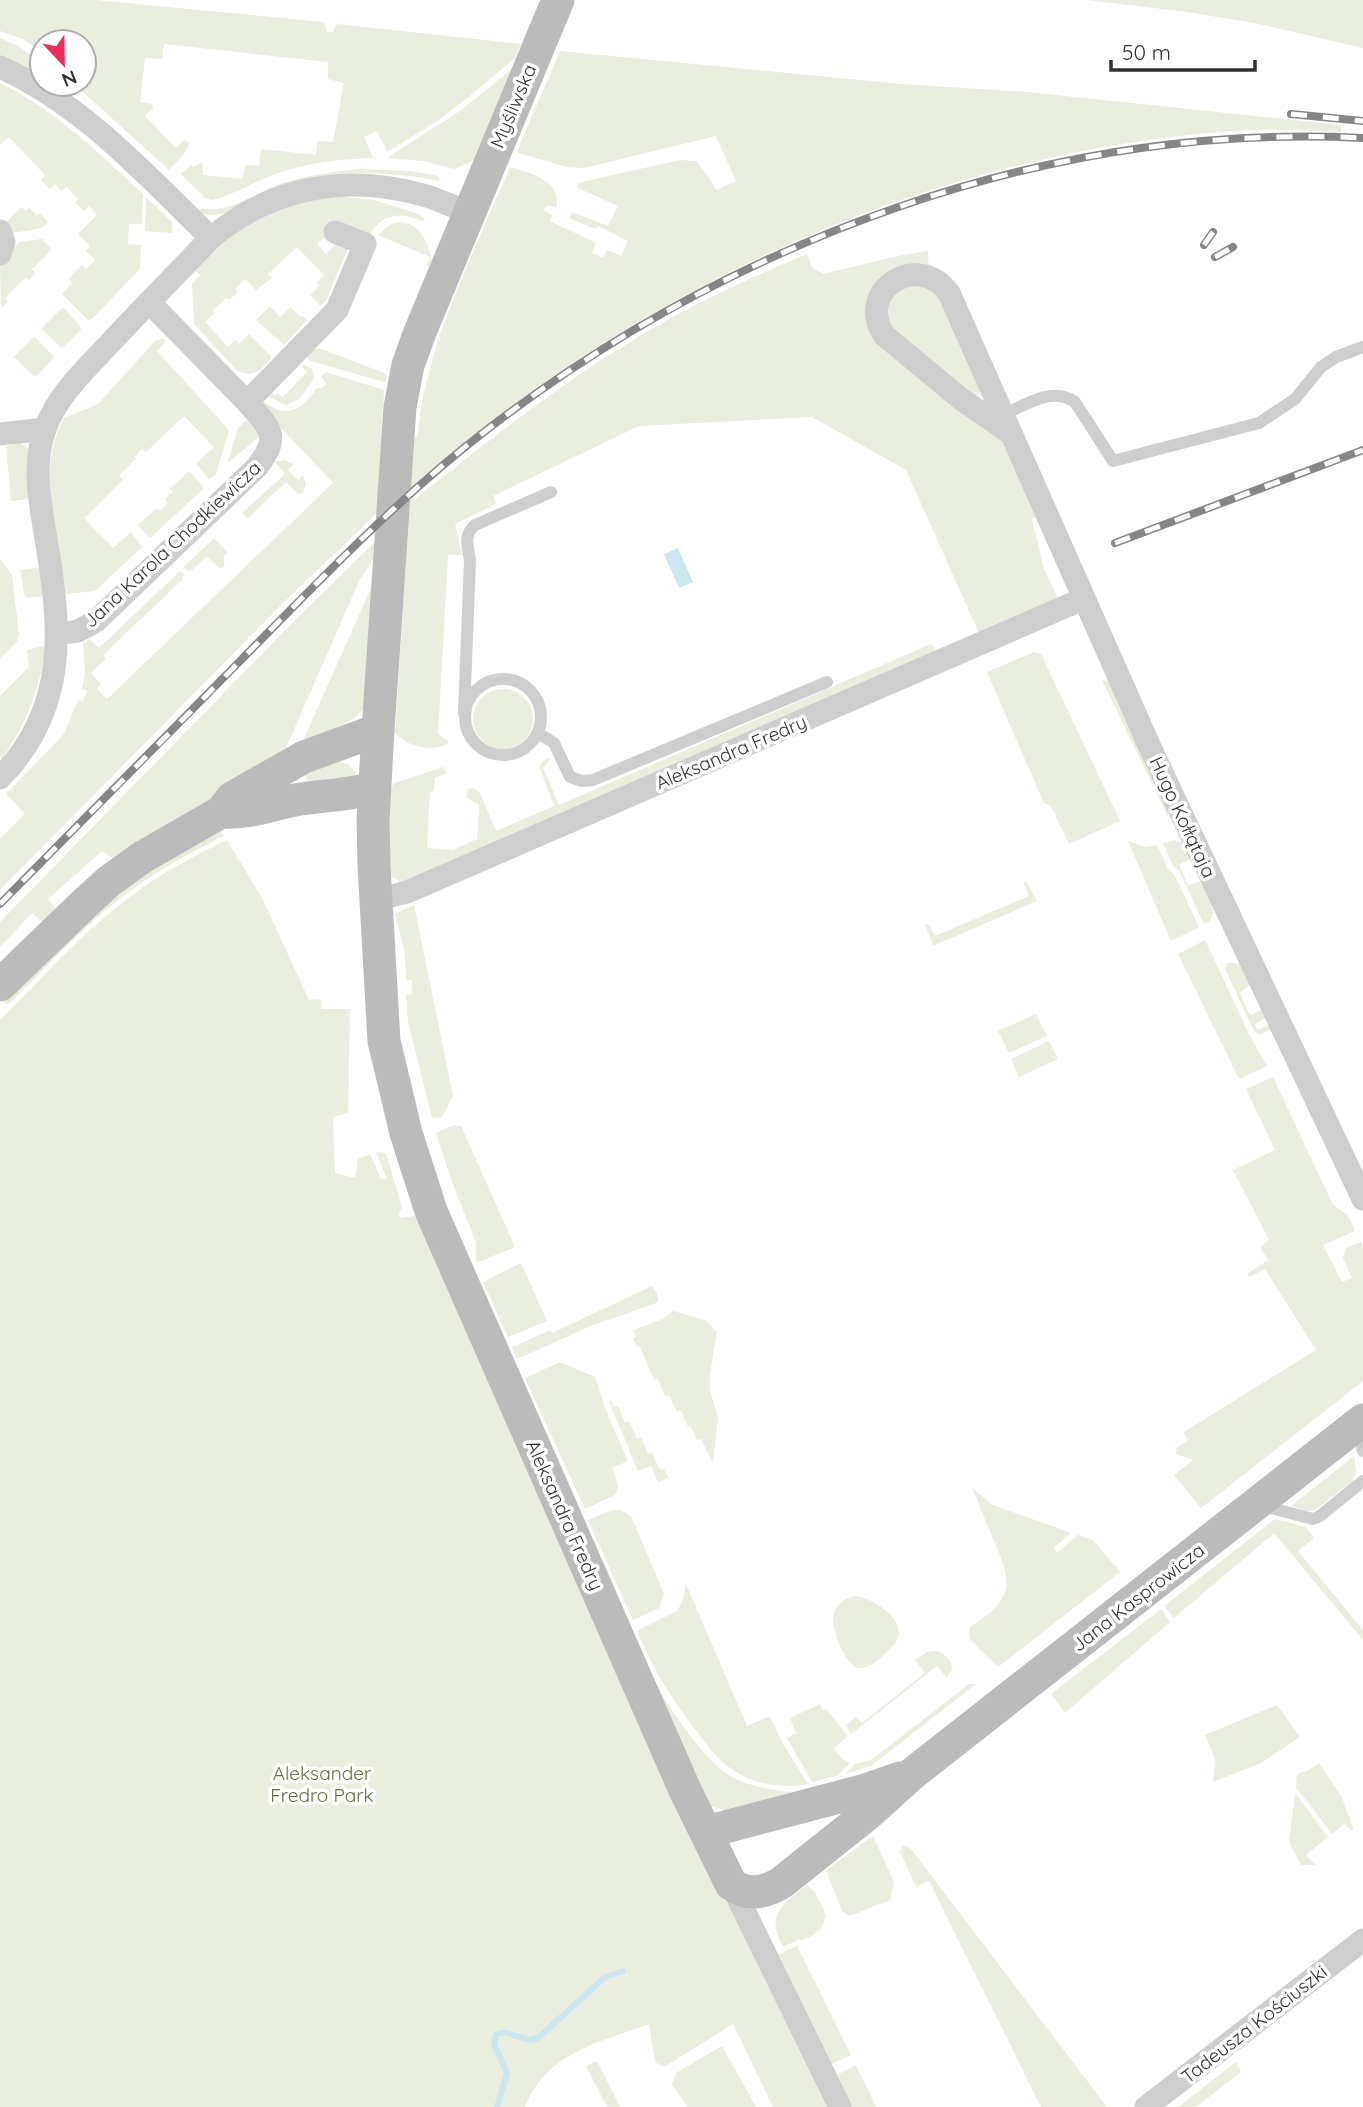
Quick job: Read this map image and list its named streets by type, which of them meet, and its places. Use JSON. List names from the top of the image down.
{
  "streets": {
    "street": [
      "Myśliwska",
      "Jana Karola Chodkiewicza",
      "Aleksandra Fredry",
      "Hugo Kołłątaja",
      "Jana Kasprowicza",
      "Tadeusza Kościuszki"
    ]
  },
  "crossings": [
    ["Myśliwska", "Jana Karola Chodkiewicza"],
    ["Myśliwska", "Aleksandra Fredry"],
    ["Jana Karola Chodkiewicza", "Aleksandra Fredry"],
    ["Aleksandra Fredry", "Hugo Kołłątaja"],
    ["Aleksandra Fredry", "Jana Kasprowicza"]
  ],
  "parks": ["Aleksander Fredro Park"],
  "scale_bar": "50 m",
  "north": "bottom"
}
